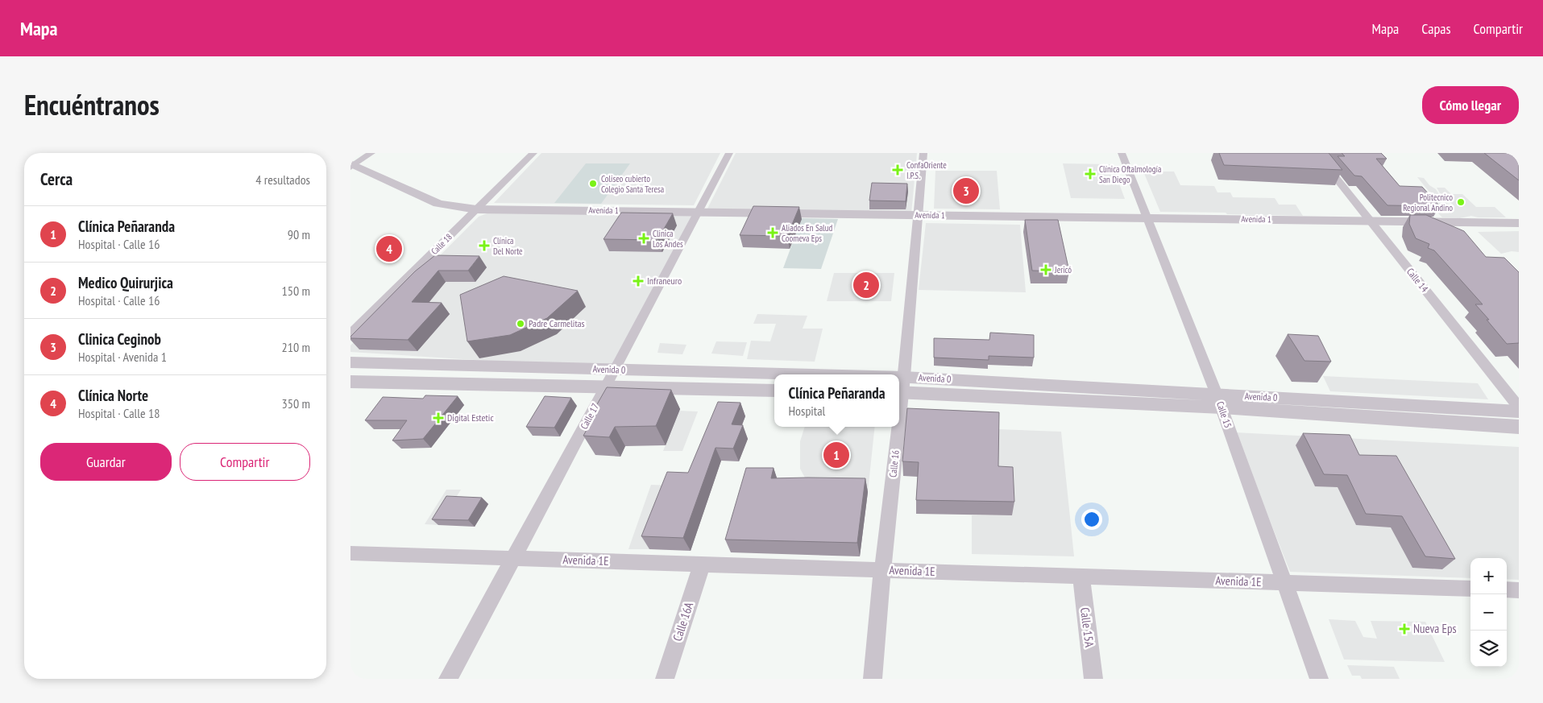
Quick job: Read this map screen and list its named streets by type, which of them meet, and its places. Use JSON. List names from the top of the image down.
{
  "streets": {
    "street": [
      "Avenida 1",
      "Calle 18",
      "Calle 14",
      "Avenida 0",
      "Calle 15",
      "Calle 17",
      "Calle 16",
      "Avenida 1E",
      "Calle 16A",
      "Calle 15A"
    ]
  },
  "crossings": [
    ["Avenida 1", "Calle 18"],
    ["Avenida 1", "Calle 14"],
    ["Avenida 1", "Calle 15"],
    ["Avenida 1", "Calle 17"],
    ["Avenida 1", "Calle 16"],
    ["Avenida 0", "Calle 15"],
    ["Avenida 0", "Calle 17"],
    ["Avenida 0", "Calle 16"],
    ["Calle 15", "Avenida 1E"],
    ["Calle 17", "Avenida 1E"],
    ["Calle 16", "Avenida 1E"],
    ["Avenida 1E", "Calle 16A"],
    ["Avenida 1E", "Calle 15A"]
  ],
  "places": {
    "health": [
      "ConfaOriente I.P.S.",
      "Clínica Oftalmología San Diego",
      "Aliados En Salud Coomeva Eps",
      "Clinica Los Andes",
      "Clínica Del Norte",
      "Jericó",
      "Infraneuro",
      "Digital Estetic",
      "Nueva Eps"
    ],
    "other": ["Coliseo cubierto Colegio Santa Teresa", "Politecnico Regional Andino", "Padre Carmelitas"]
  },
  "page": {
    "header": "Mapa",
    "nav": ["Mapa", "Capas", "Compartir"],
    "title": "Encuéntranos",
    "buttons": [
      "Cómo llegar",
      ["Guardar", "Compartir"]
    ],
    "heading": ["Cerca", "4 resultados"],
    "pins": [
      "3",
      "4",
      "2",
      "1"
    ],
    "list": [
      {
        "mark": "1",
        "name": "Clínica Peñaranda",
        "note": "Hospital · Calle 16",
        "value": "90 m"
      },
      {
        "mark": "2",
        "name": "Medico Quirurjica",
        "note": "Hospital · Calle 16",
        "value": "150 m"
      },
      {
        "mark": "3",
        "name": "Clinica Ceginob",
        "note": "Hospital · Avenida 1",
        "value": "210 m"
      },
      {
        "mark": "4",
        "name": "Clínica Norte",
        "note": "Hospital · Calle 18",
        "value": "350 m"
      }
    ],
    "popup": ["Clínica Peñaranda", "Hospital"],
    "map_buttons": ["+", "−"]
  }
}
